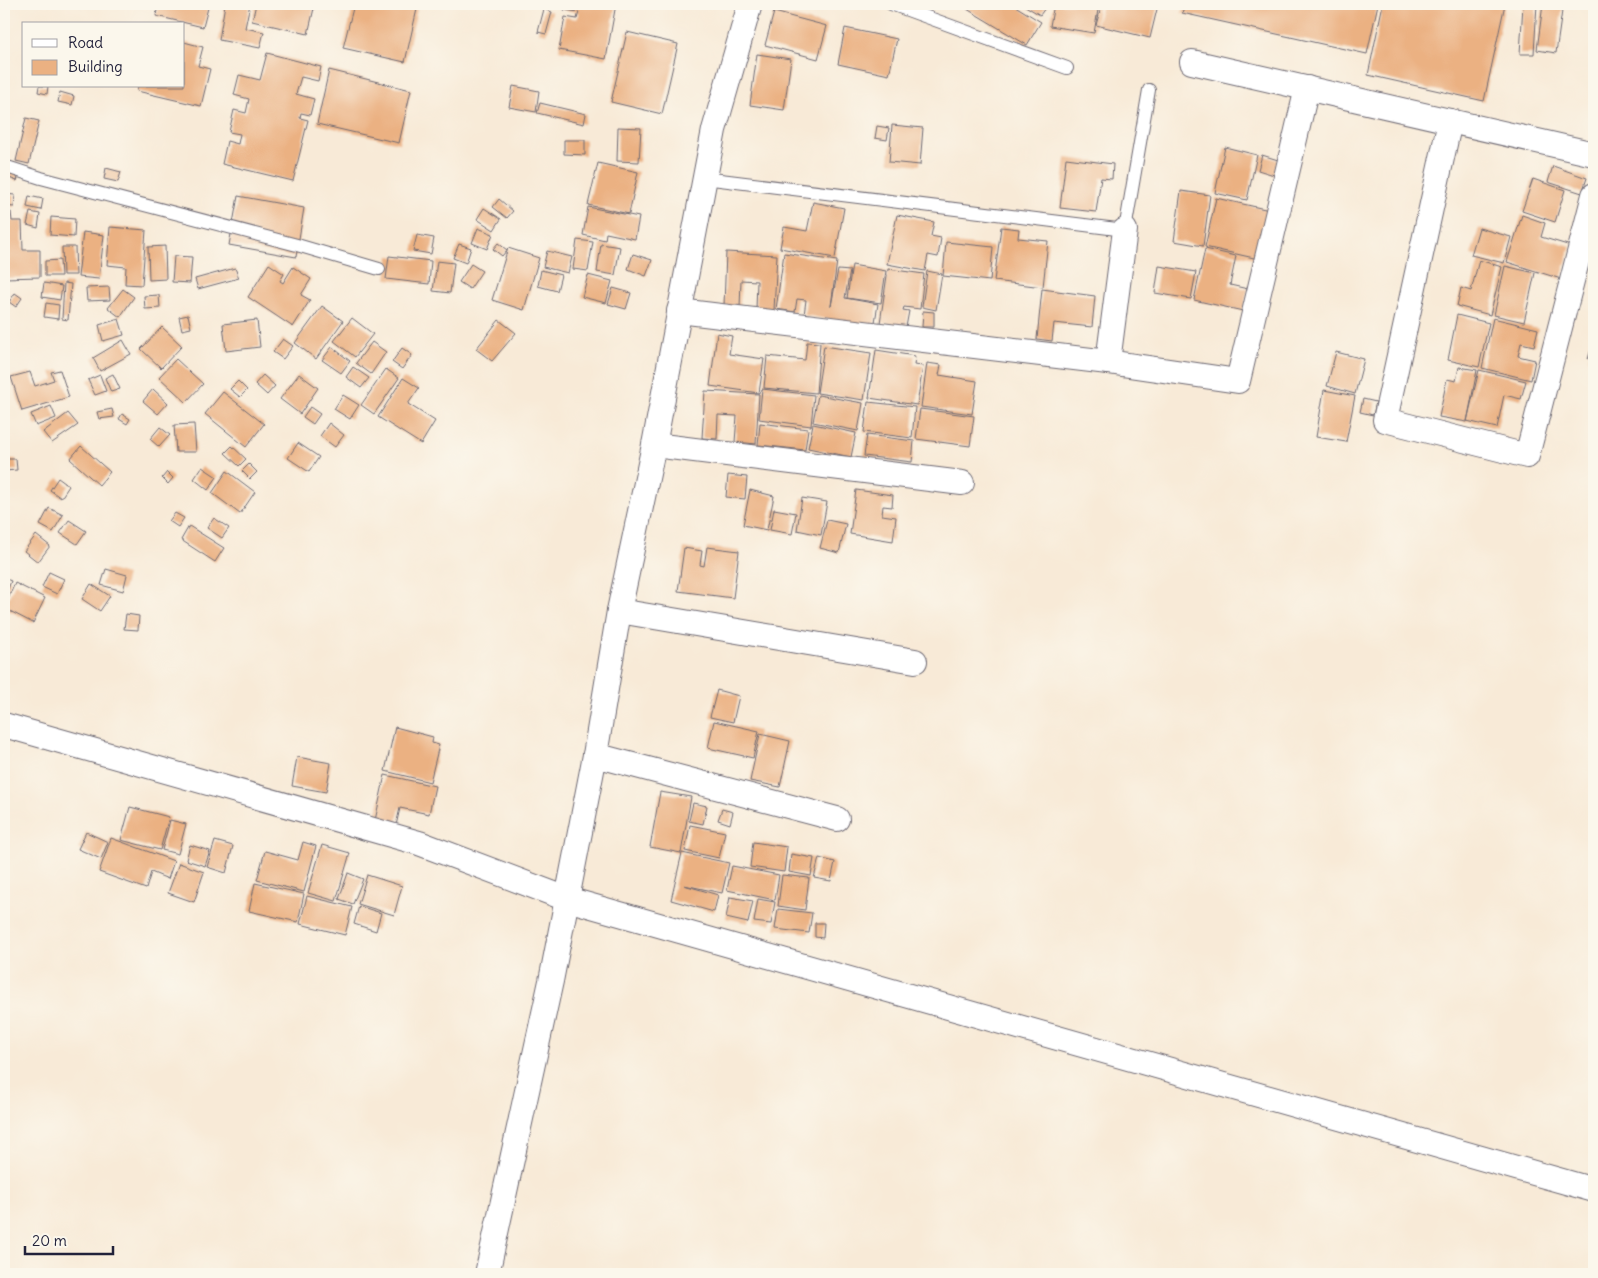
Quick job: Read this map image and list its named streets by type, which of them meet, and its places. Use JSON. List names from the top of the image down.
{
  "legend": ["Road", "Building"],
  "scale_bar": "20 m"
}
